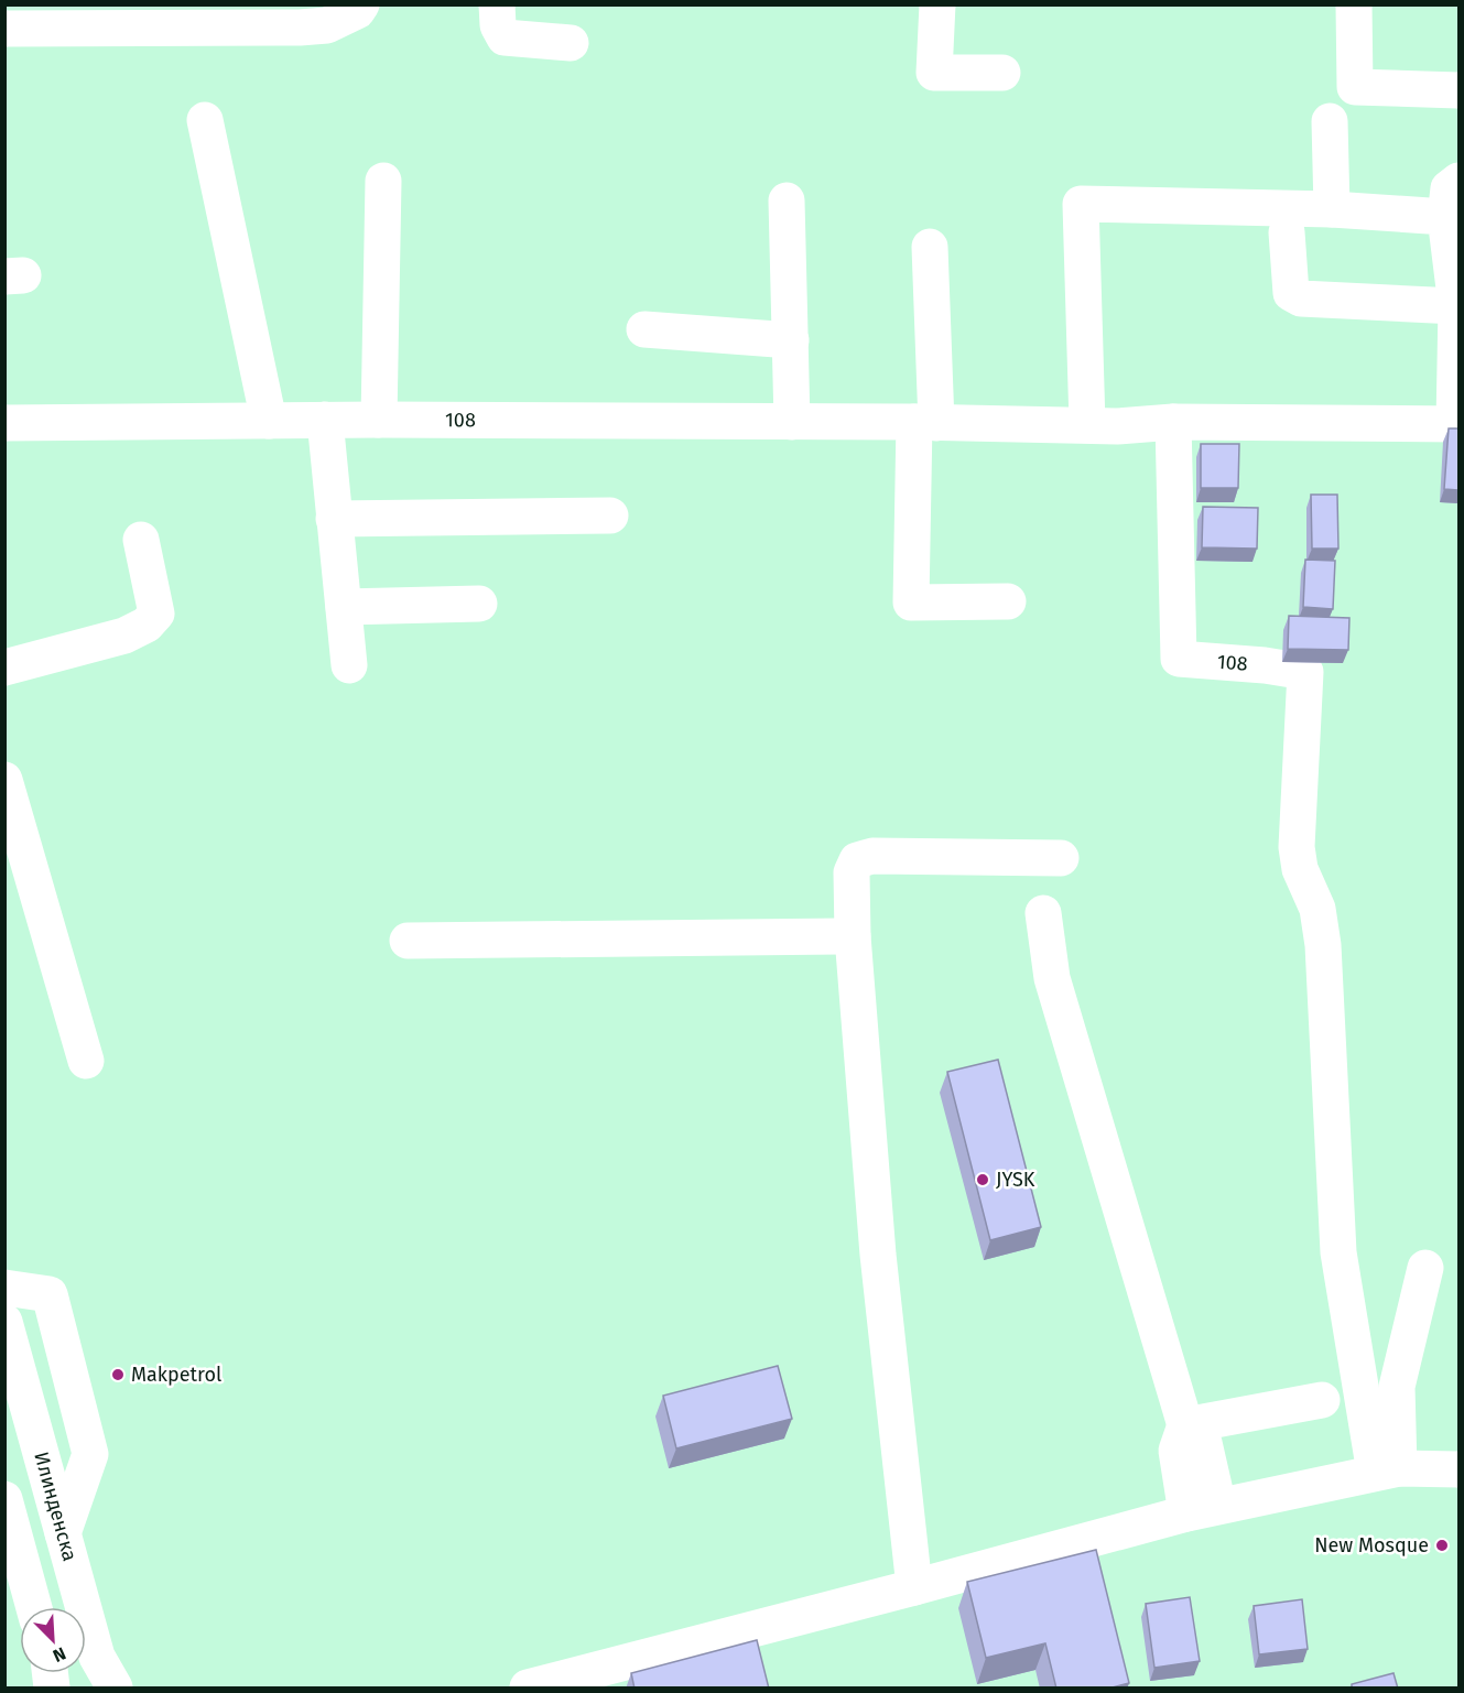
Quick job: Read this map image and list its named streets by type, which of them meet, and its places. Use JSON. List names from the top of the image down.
{
  "streets": {
    "street": ["108", "Илинденска"]
  },
  "places": ["JYSK", "Makpetrol", "New Mosque"],
  "north": "bottom right"
}
